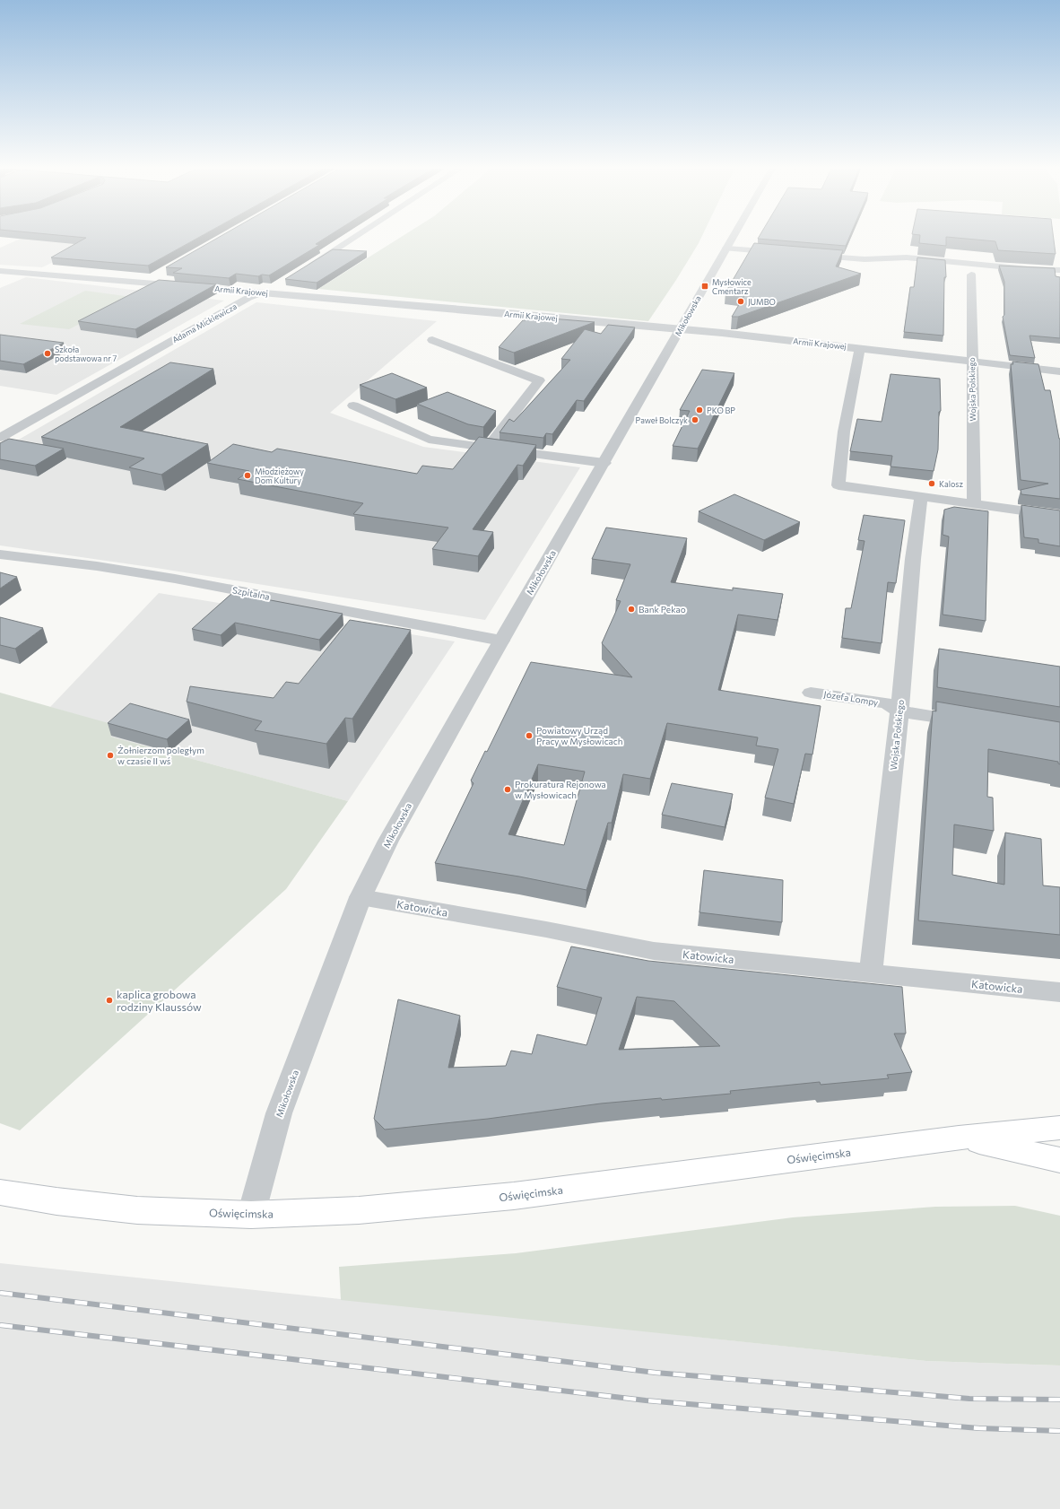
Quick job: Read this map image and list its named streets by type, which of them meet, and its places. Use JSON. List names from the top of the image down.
{
  "streets": {
    "main road": ["Oświęcimska"],
    "street": [
      "Armii Krajowej",
      "Mikołowska",
      "Adama Mickiewicza",
      "Wojska Polskiego",
      "Szpitalna",
      "Józefa Lompy",
      "Katowicka"
    ]
  },
  "crossings": [
    ["Armii Krajowej", "Mikołowska"],
    ["Armii Krajowej", "Adama Mickiewicza"],
    ["Armii Krajowej", "Wojska Polskiego"],
    ["Mikołowska", "Szpitalna"],
    ["Mikołowska", "Katowicka"],
    ["Mikołowska", "Oświęcimska"],
    ["Wojska Polskiego", "Józefa Lompy"],
    ["Wojska Polskiego", "Katowicka"]
  ],
  "places": {
    "transit": ["Mysłowice Cmentarz"],
    "other": [
      "JUMBO",
      "Szkoła podstawowa nr 7",
      "PKO BP",
      "Paweł Bolczyk",
      "Młodzieżowy Dom Kultury",
      "Kalosz",
      "Bank Pekao",
      "Powiatowy Urząd Pracy w Mysłowicach",
      "Żołnierzom poległym w czasie II wś",
      "Prokuratura Rejonowa w Mysłowicach",
      "kaplica grobowa rodziny Klaussów"
    ]
  }
}
